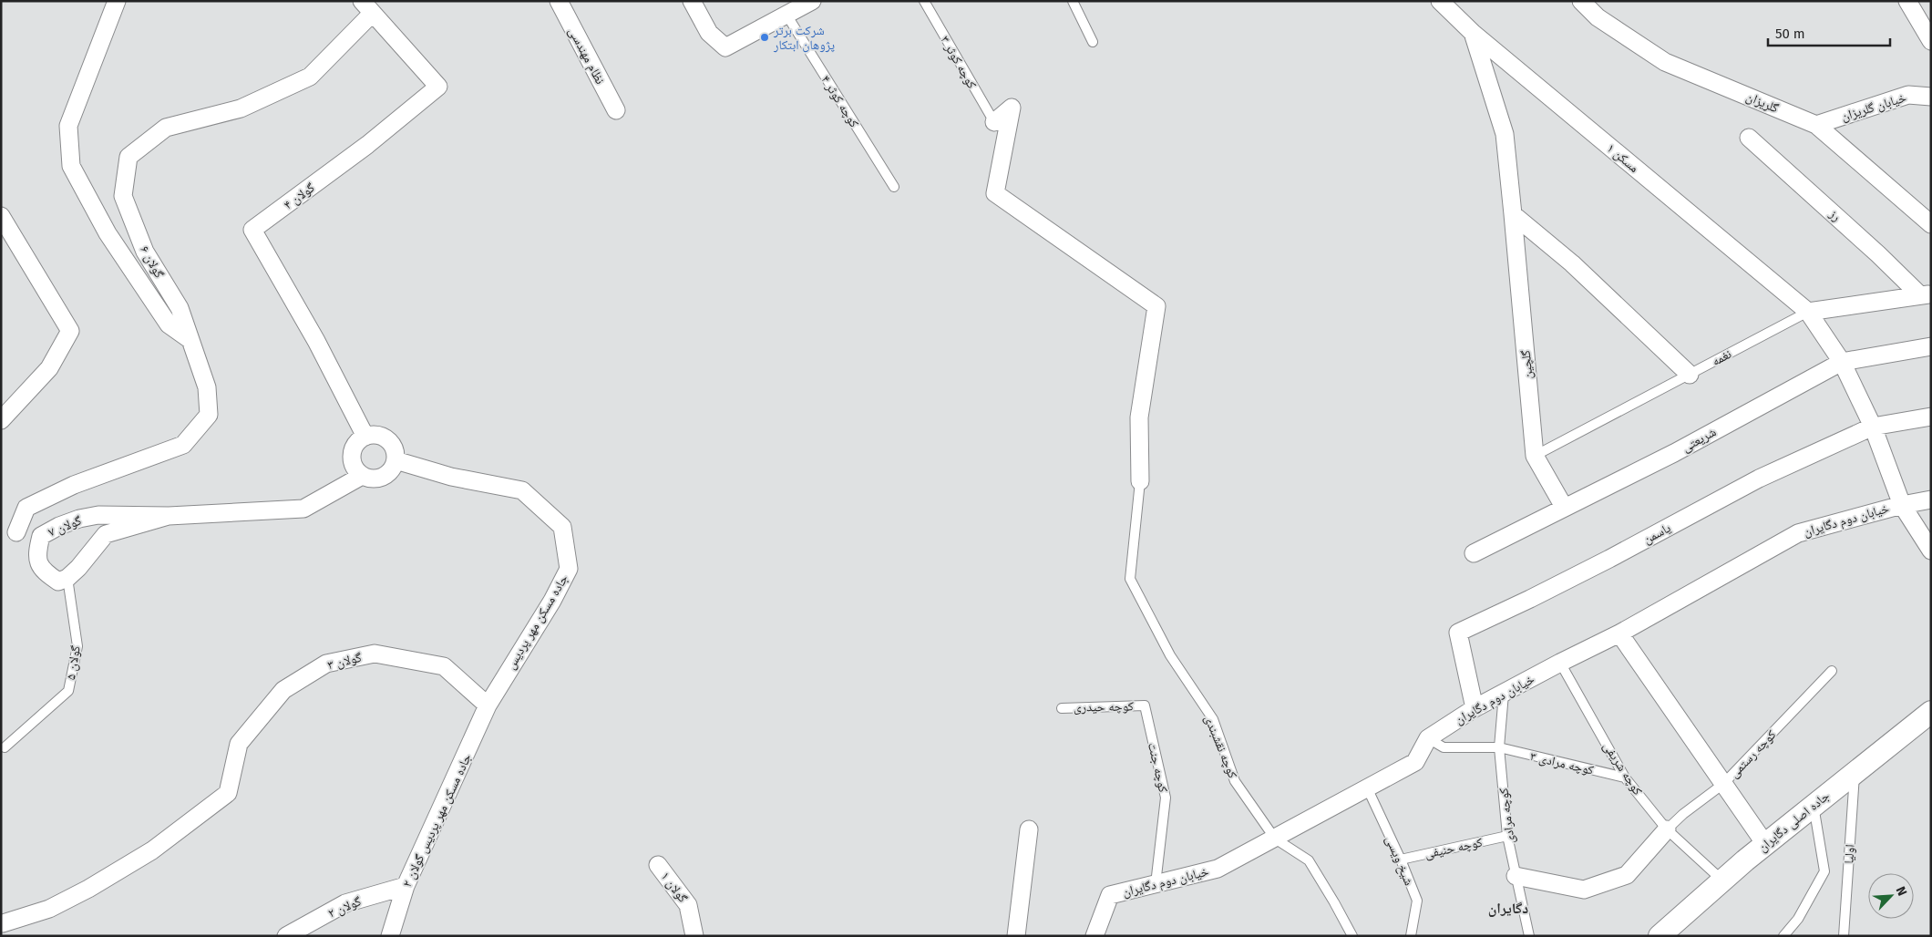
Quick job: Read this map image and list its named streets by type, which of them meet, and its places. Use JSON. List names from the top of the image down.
{
  "streets": {
    "street": [
      "نظام مهندسی",
      "گلریزان",
      "خیابان گلریزان",
      "مسکن ۱",
      "گولان ۴",
      "رز",
      "گولان ۶",
      "نغمه",
      "گلچین",
      "شریعتی",
      "خیابان دوم دگایران",
      "گولان ۷",
      "یاسمن",
      "جاده مسکن مهر پردیس",
      "گولان ۳",
      "جاده مسکن مهر پردیس گولان ۲",
      "جاده اصلی دگایران",
      "گولان ۱",
      "گولان ۲"
    ],
    "lane": [
      "کوچه کوثر ۳",
      "کوچه کوثر ۴",
      "گولان ۵",
      "کوچه حیدری",
      "کوچه نقشبندی",
      "کوچه رستمی",
      "کوچه مرادی ۳",
      "کوچه جنت",
      "کوچه شریفی",
      "کوچه مرادی",
      "کوچه حنیفی",
      "اولیا",
      "شیخ ویسی"
    ]
  },
  "crossings": [
    ["گلریزان", "خیابان گلریزان"],
    ["مسکن ۱", "نغمه"],
    ["مسکن ۱", "گلچین"],
    ["مسکن ۱", "شریعتی"],
    ["مسکن ۱", "خیابان دوم دگایران"],
    ["مسکن ۱", "یاسمن"],
    ["گولان ۴", "گولان ۶"],
    ["گولان ۴", "گولان ۷"],
    ["گولان ۴", "جاده مسکن مهر پردیس"],
    ["رز", "نغمه"],
    ["نغمه", "گلچین"],
    ["گلچین", "شریعتی"],
    ["خیابان دوم دگایران", "یاسمن"],
    ["خیابان دوم دگایران", "کوچه نقشبندی"],
    ["خیابان دوم دگایران", "کوچه مرادی ۳"],
    ["خیابان دوم دگایران", "کوچه جنت"],
    ["خیابان دوم دگایران", "کوچه شریفی"],
    ["خیابان دوم دگایران", "کوچه مرادی"],
    ["خیابان دوم دگایران", "شیخ ویسی"],
    ["گولان ۷", "جاده مسکن مهر پردیس"],
    ["گولان ۷", "گولان ۵"],
    ["جاده مسکن مهر پردیس", "گولان ۳"],
    ["جاده مسکن مهر پردیس", "جاده مسکن مهر پردیس گولان ۲"],
    ["گولان ۳", "جاده مسکن مهر پردیس گولان ۲"],
    ["کوچه حیدری", "کوچه جنت"],
    ["کوچه رستمی", "کوچه شریفی"],
    ["کوچه مرادی ۳", "کوچه شریفی"],
    ["کوچه مرادی ۳", "کوچه مرادی"],
    ["کوچه شریفی", "جاده اصلی دگایران"],
    ["کوچه مرادی", "کوچه حنیفی"],
    ["جاده مسکن مهر پردیس گولان ۲", "گولان ۲"],
    ["جاده اصلی دگایران", "اولیا"],
    ["کوچه حنیفی", "شیخ ویسی"]
  ],
  "districts": ["دگایران"],
  "places": ["شرکت برتر پژوهان ابتکار"],
  "scale_bar": "50 m",
  "north": "top right"
}
